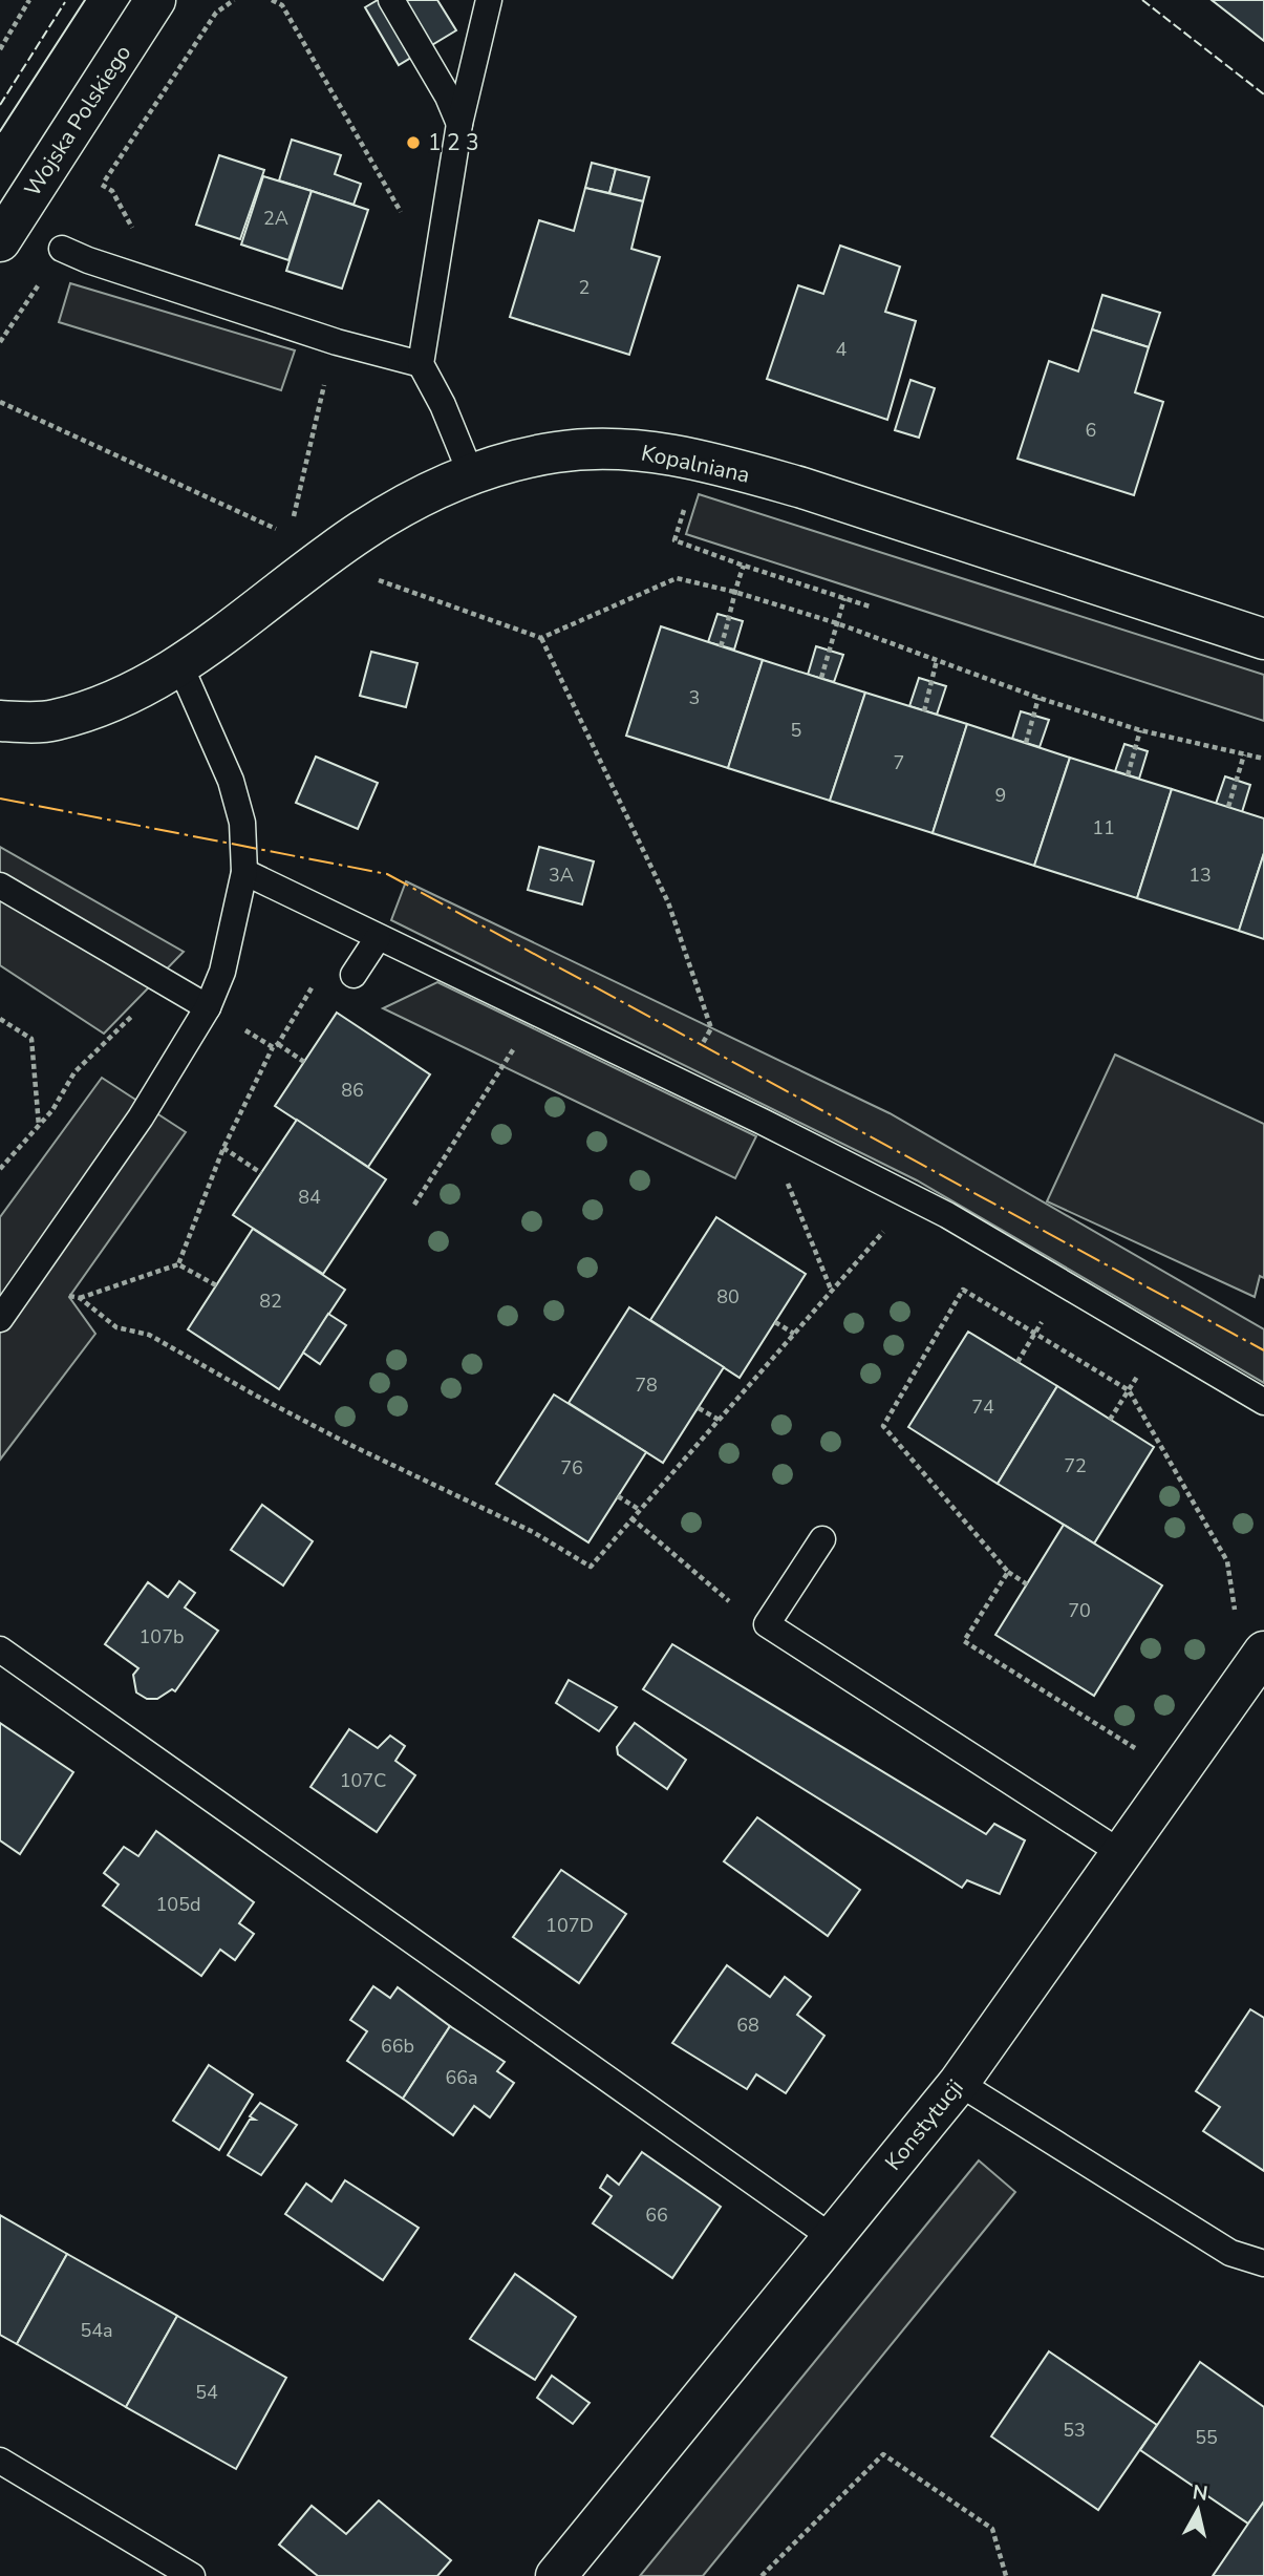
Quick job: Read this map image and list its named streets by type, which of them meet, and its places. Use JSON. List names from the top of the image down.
{
  "streets": {
    "street": ["Wojska Polskiego", "Kopalniana", "Konstytucji"]
  },
  "places": ["1 2 3"],
  "house_numbers": [
    "2A",
    "2",
    "4",
    "6",
    "3",
    "5",
    "7",
    "9",
    "11",
    "3A",
    "13",
    "86",
    "84",
    "80",
    "82",
    "78",
    "74",
    "72",
    "76",
    "70",
    "107b",
    "107C",
    "105d",
    "107D",
    "68",
    "66b",
    "66a",
    "66",
    "54a",
    "54",
    "53",
    "55"
  ],
  "north": "top"
}
